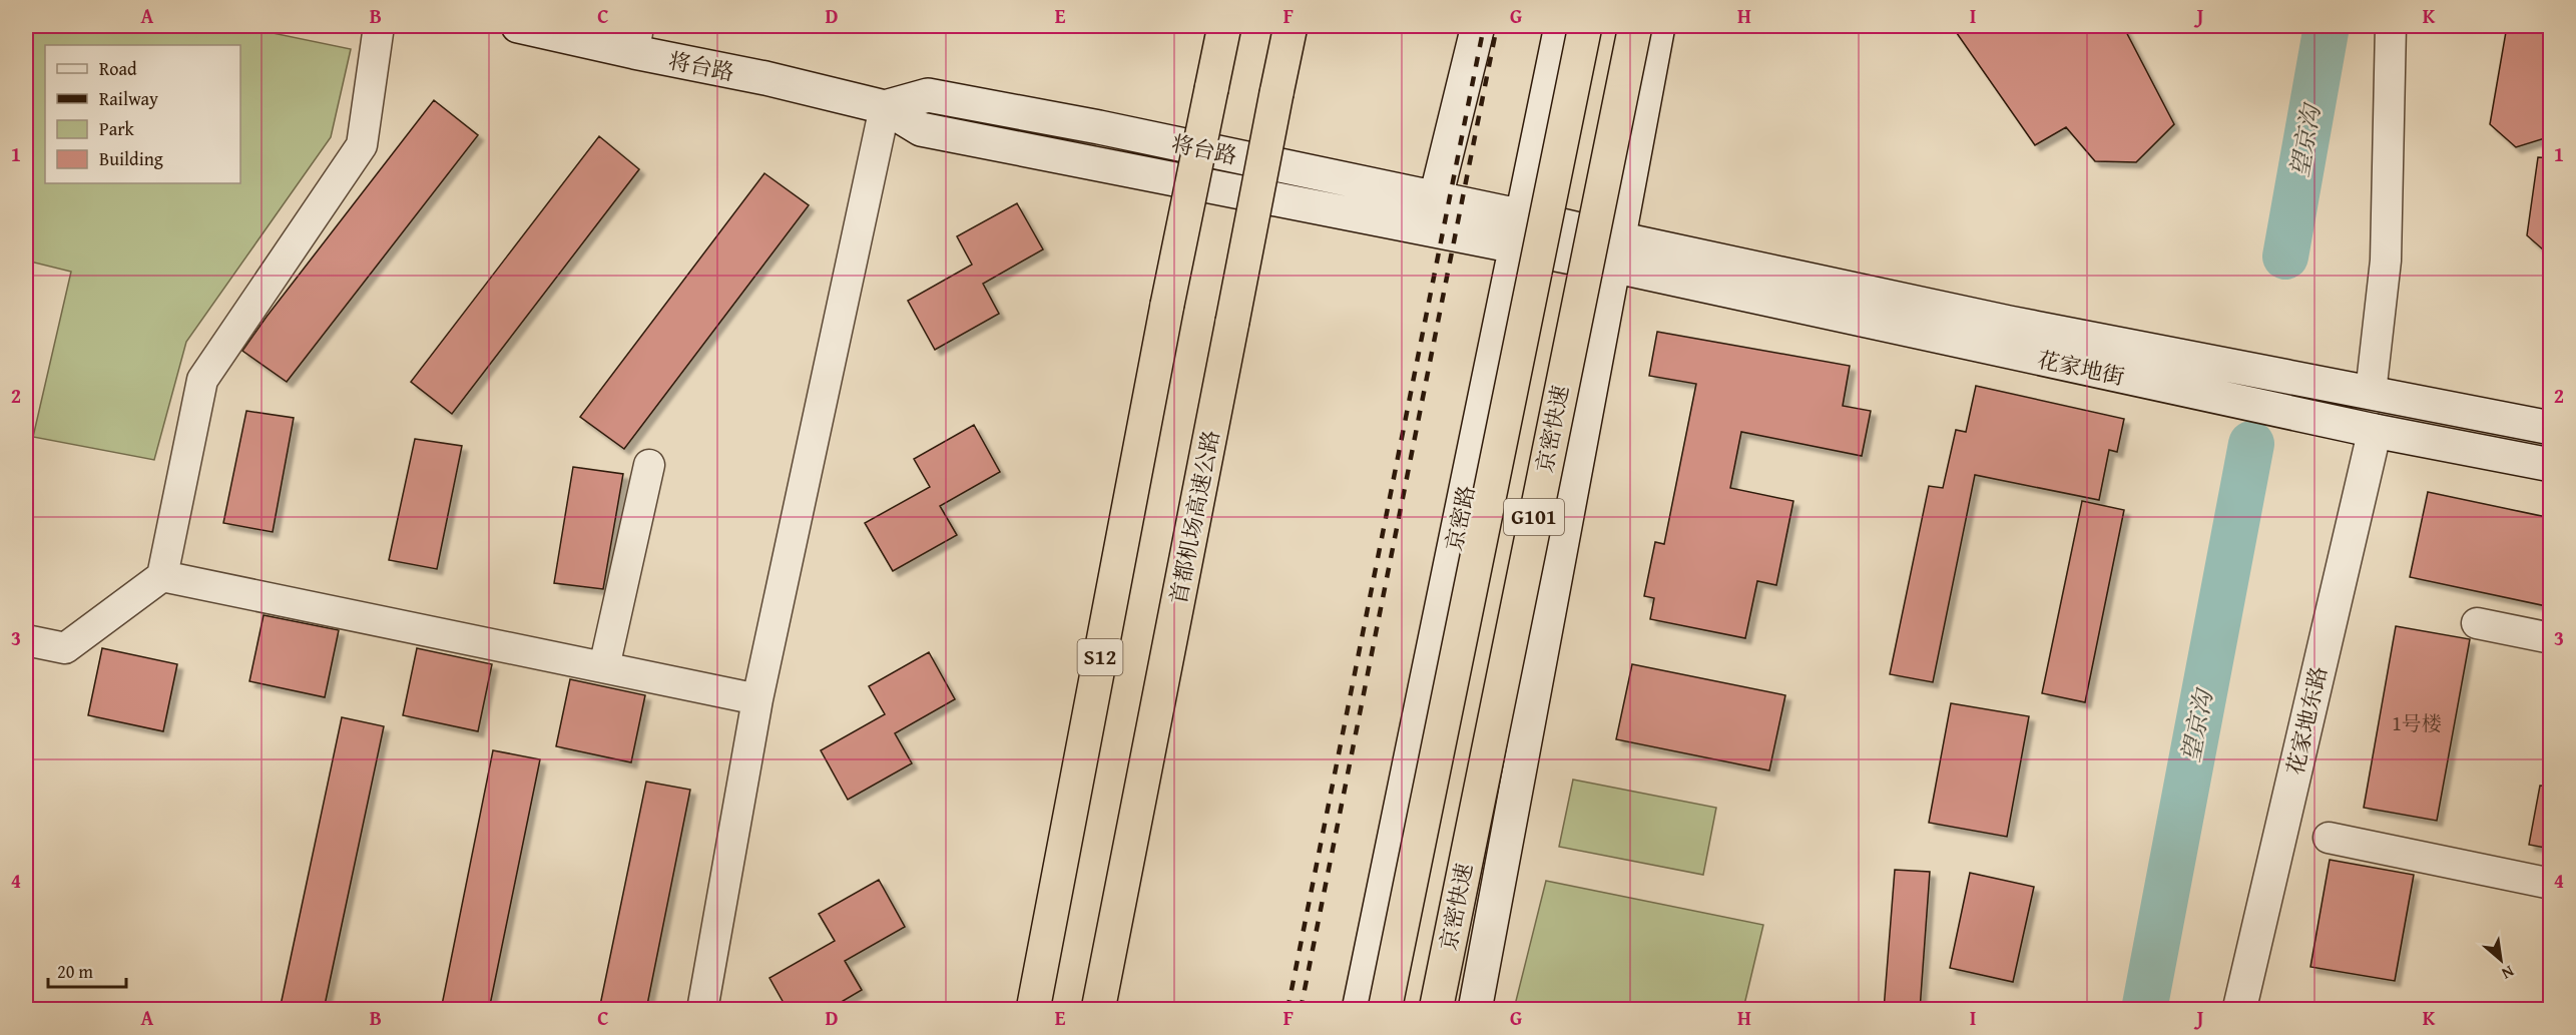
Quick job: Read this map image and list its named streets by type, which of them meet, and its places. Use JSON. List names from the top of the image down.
{
  "streets": {
    "highway": [
      "京密快速",
      "首都机场高速公路",
      "G101",
      "S12"
    ],
    "main road": [
      "将台路",
      "花家地街",
      "京密路",
      "花家地东路"
    ]
  },
  "crossings": [
    ["将台路", "京密路"],
    ["花家地街", "G101"],
    ["花家地街", "花家地东路"]
  ],
  "water": ["望京沟"],
  "house_numbers": ["1号楼"],
  "legend": [
    "Road",
    "Railway",
    "Park",
    "Building"
  ],
  "scale_bar": "20 m",
  "north": "bottom right",
  "grid": {
    "columns": [
      "A",
      "B",
      "C",
      "D",
      "E",
      "F",
      "G",
      "H",
      "I",
      "J",
      "K"
    ],
    "rows": [
      "1",
      "2",
      "3",
      "4"
    ]
  }
}
